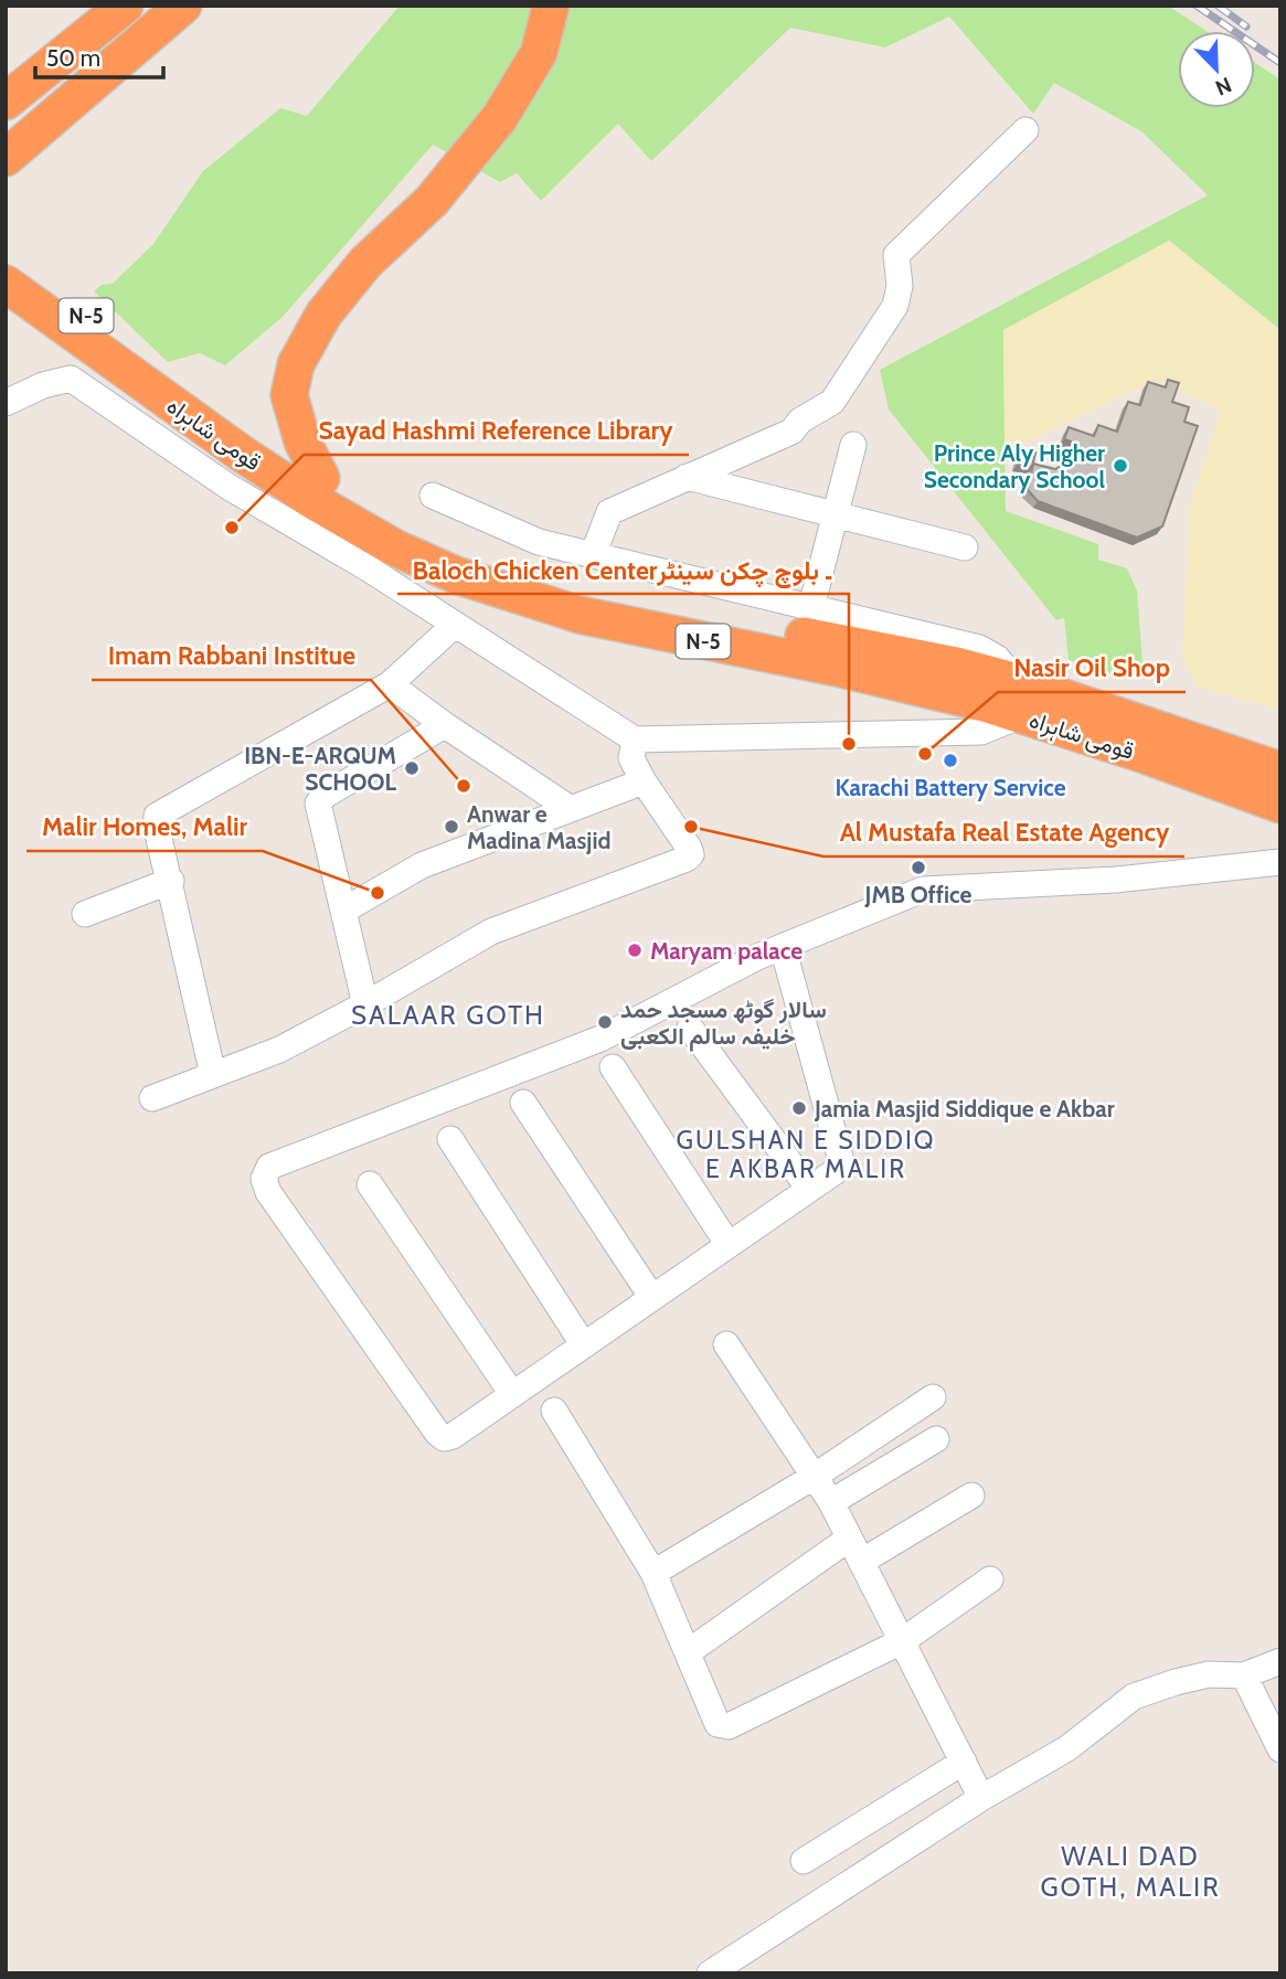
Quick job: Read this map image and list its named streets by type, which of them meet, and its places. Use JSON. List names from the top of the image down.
{
  "streets": {
    "highway": ["N-5", "قومی شاہراہ"]
  },
  "districts": ["SALAAR GOTH", "GULSHAN E SIDDIQ E AKBAR MALIR", "WALI DAD GOTH, MALIR"],
  "places": [
    "Prince Aly Higher Secondary School",
    "Sayad Hashmi Reference Library",
    "Baloch Chicken Center۔ بلوچ چکن سینٹر",
    "Nasir Oil Shop",
    "Karachi Battery Service",
    "IBN-E-ARQUM SCHOOL",
    "Imam Rabbani Institue",
    "Anwar e Madina Masjid",
    "Al Mustafa Real Estate Agency",
    "JMB Office",
    "Malir Homes, Malir",
    "Maryam palace",
    "سالار گوٹھ مسجد حمد خلیفہ سالم الکعبی",
    "Jamia Masjid Siddique e Akbar"
  ],
  "scale_bar": "50 m",
  "north": "bottom right"
}
